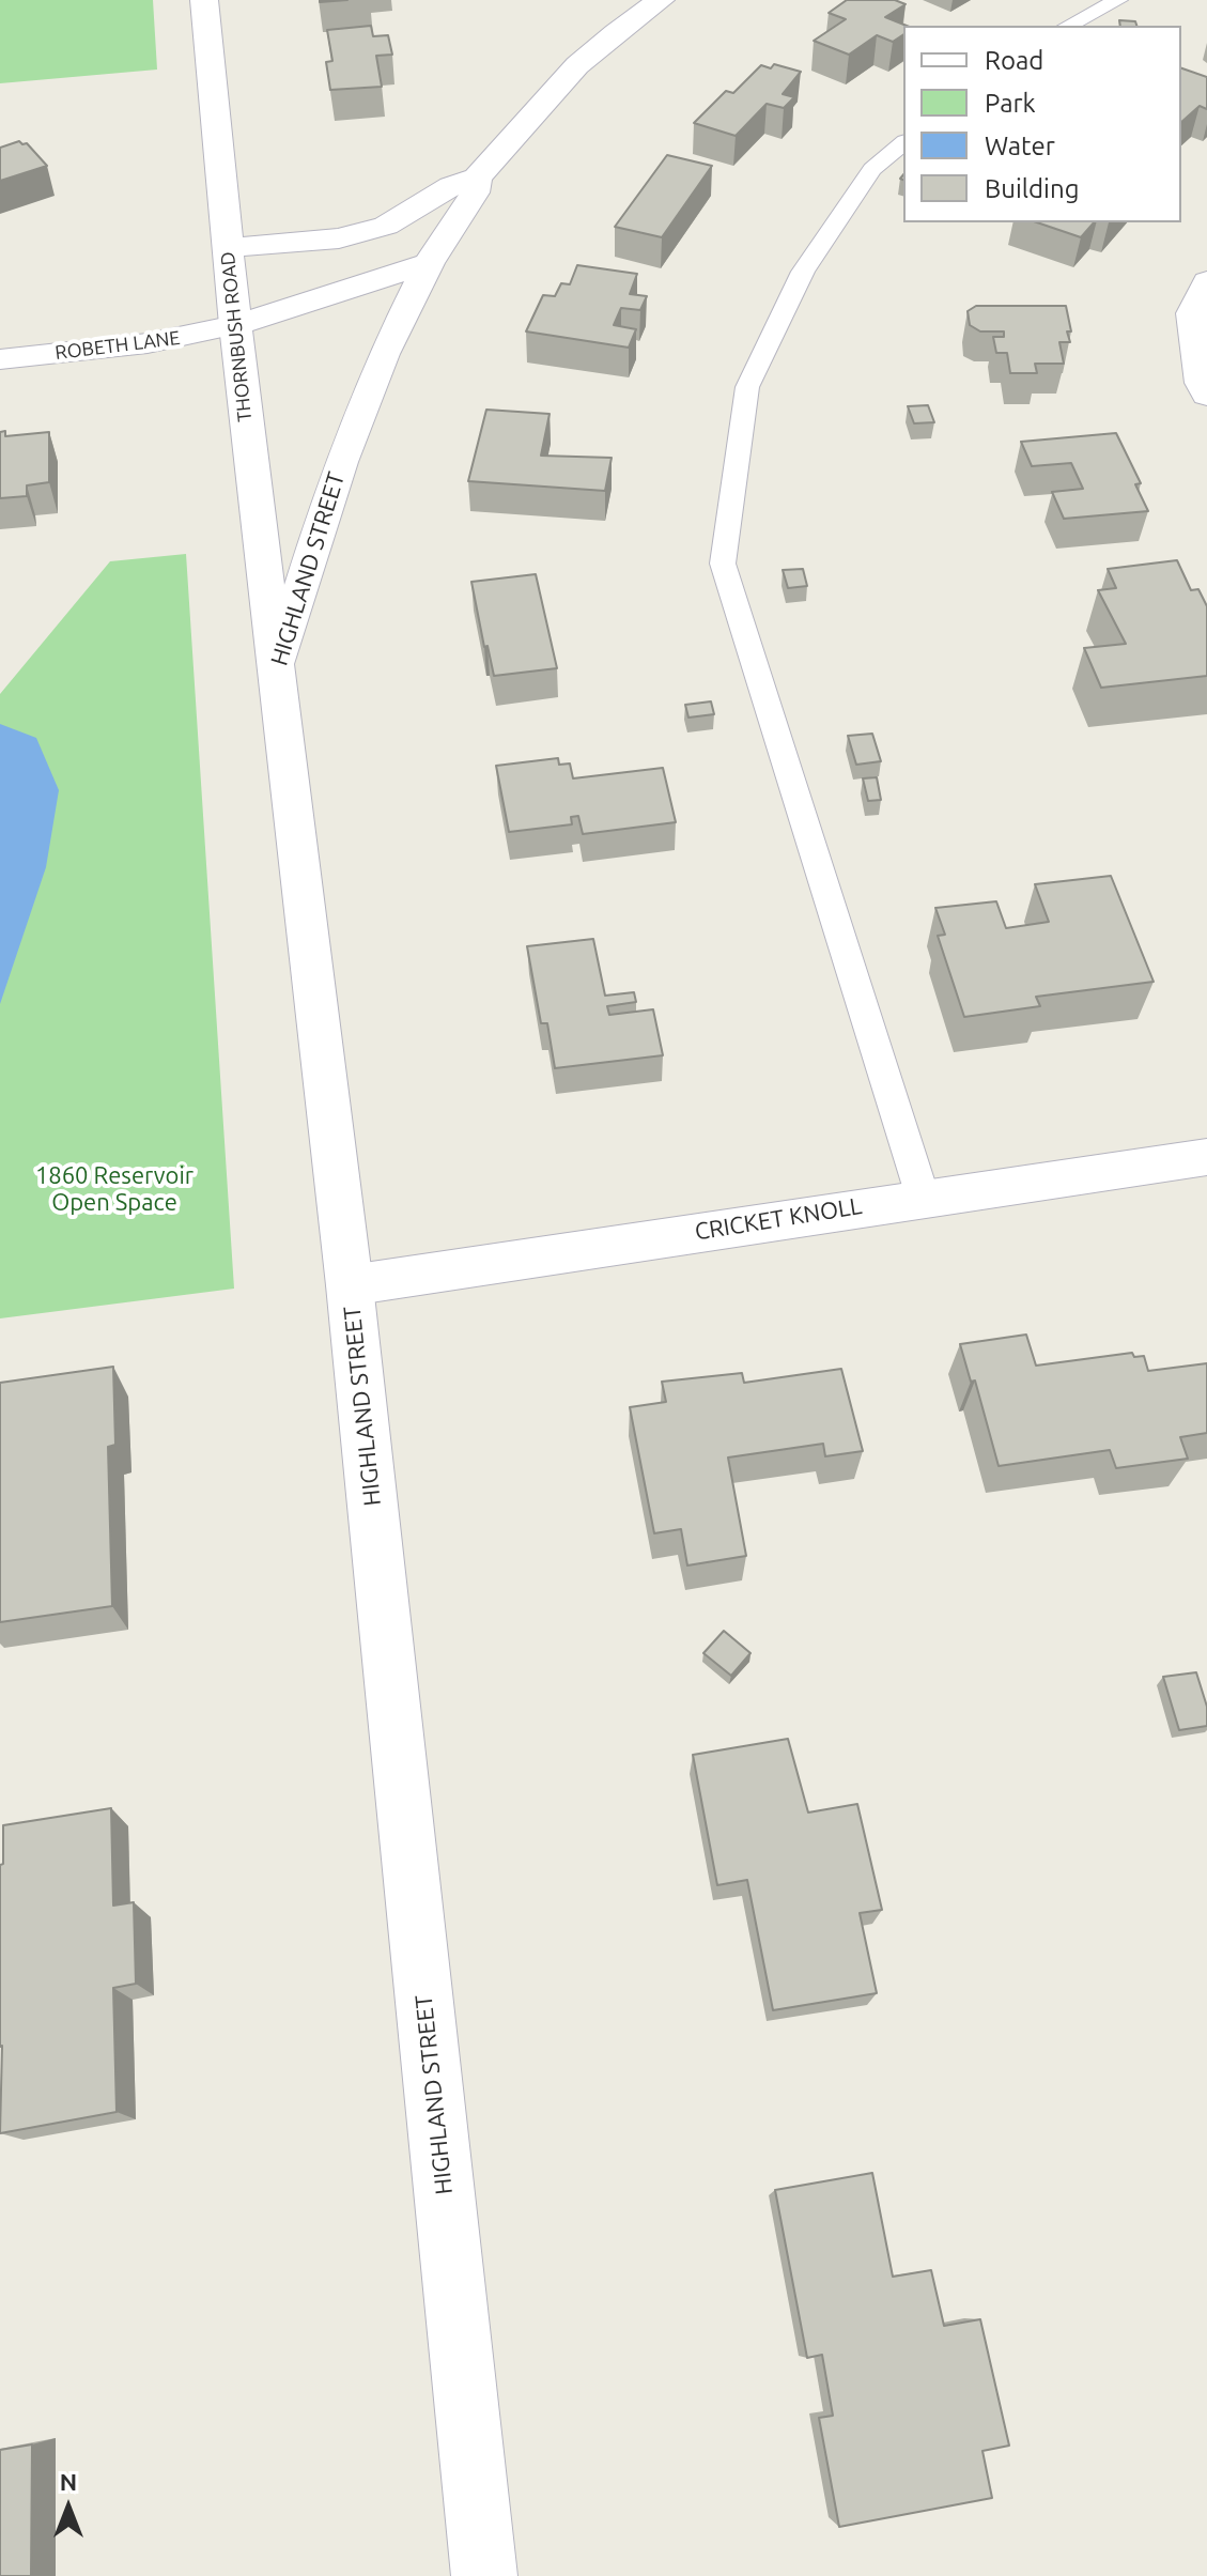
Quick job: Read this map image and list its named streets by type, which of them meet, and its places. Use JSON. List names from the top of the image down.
{
  "streets": {
    "street": [
      "THORNBUSH ROAD",
      "ROBETH LANE",
      "HIGHLAND STREET",
      "CRICKET KNOLL"
    ]
  },
  "crossings": [
    ["THORNBUSH ROAD", "ROBETH LANE"],
    ["THORNBUSH ROAD", "HIGHLAND STREET"],
    ["HIGHLAND STREET", "CRICKET KNOLL"]
  ],
  "parks": ["1860 Reservoir Open Space"],
  "legend": [
    "Road",
    "Park",
    "Water",
    "Building"
  ],
  "north": "top"
}
